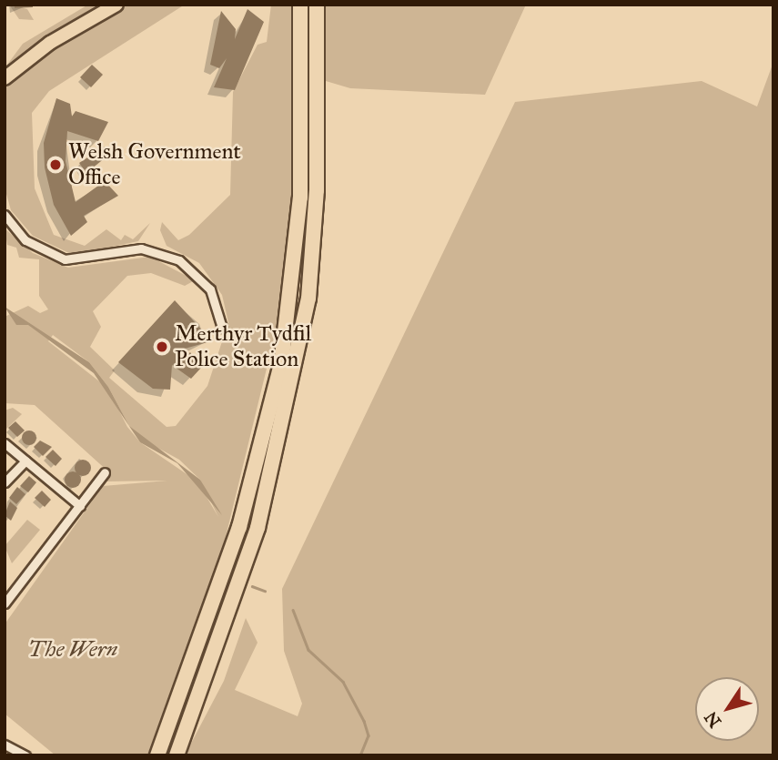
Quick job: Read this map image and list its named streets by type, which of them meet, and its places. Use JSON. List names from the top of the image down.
{
  "parks": ["The Wern"],
  "places": ["Welsh Government Office", "Merthyr Tydfil Police Station"],
  "north": "bottom left"
}
